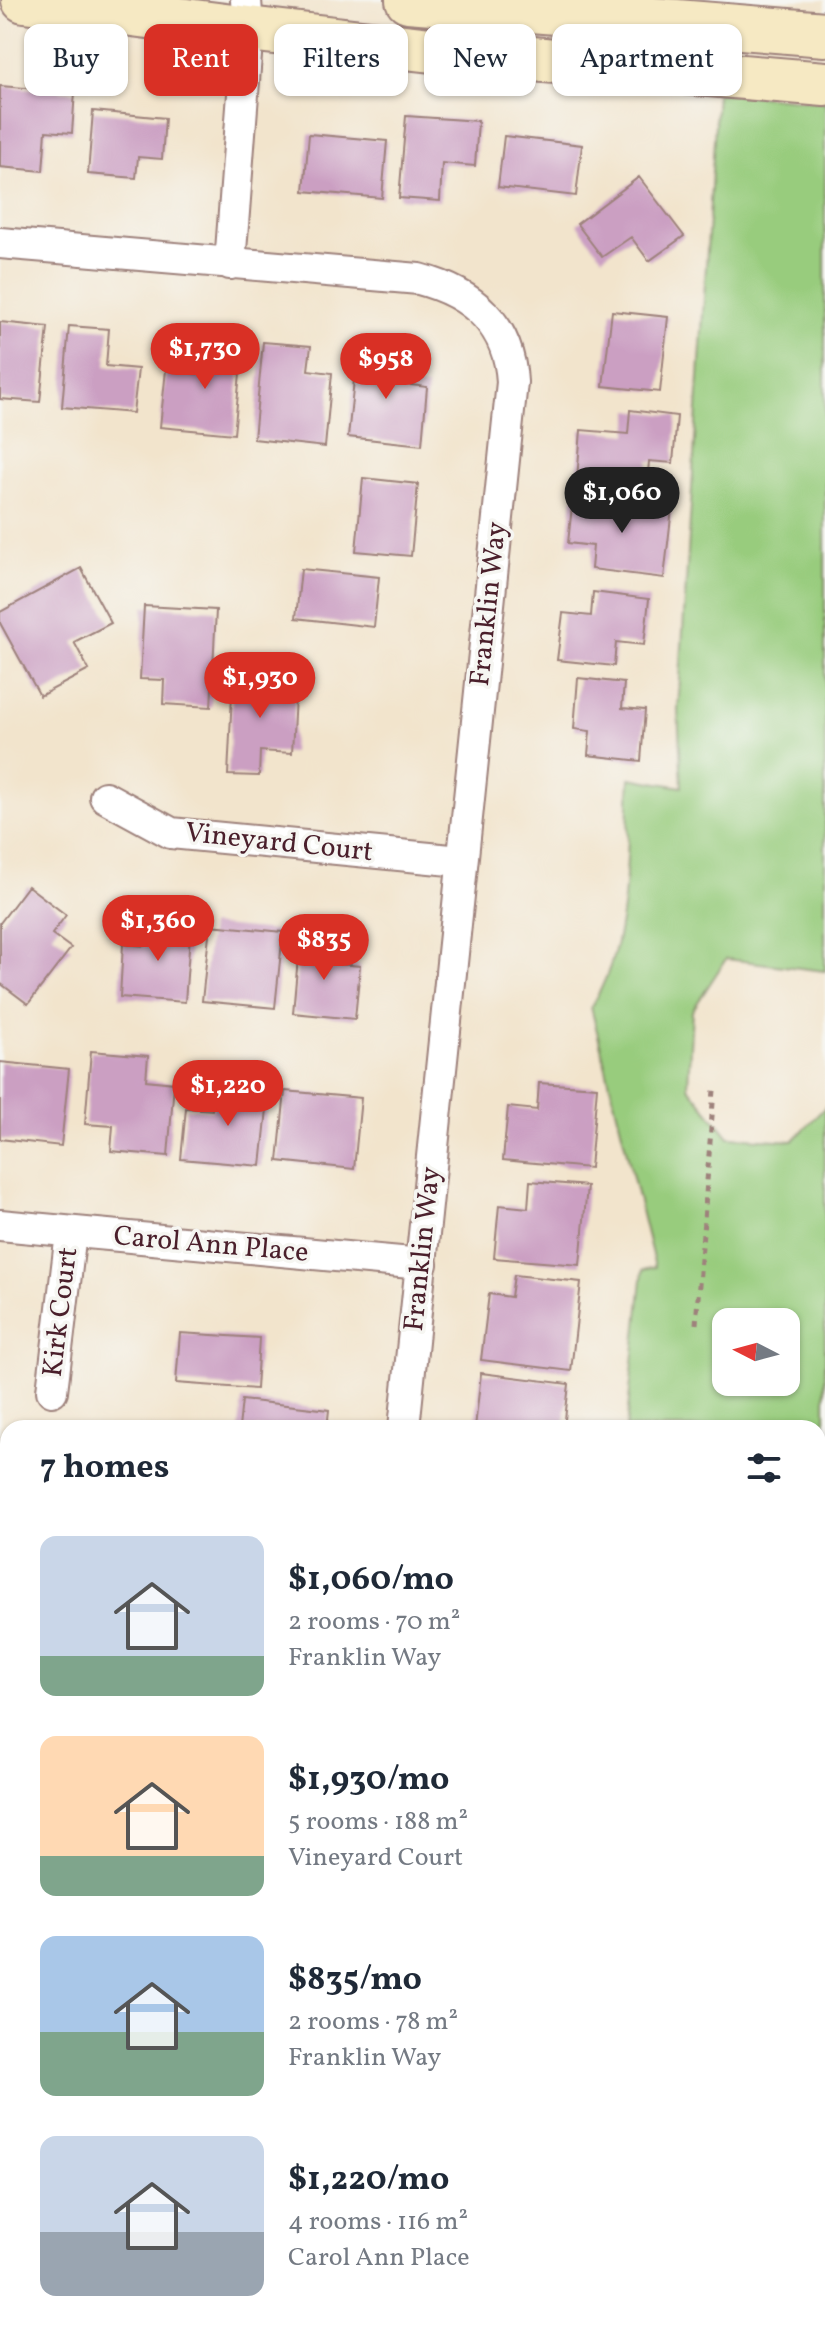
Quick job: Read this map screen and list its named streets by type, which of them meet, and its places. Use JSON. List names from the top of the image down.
{
  "streets": {
    "street": [
      "Franklin Way",
      "Vineyard Court",
      "Carol Ann Place",
      "Kirk Court"
    ]
  },
  "crossings": [
    ["Franklin Way", "Vineyard Court"],
    ["Franklin Way", "Carol Ann Place"],
    ["Carol Ann Place", "Kirk Court"]
  ],
  "north": "left",
  "page": {
    "chip": [
      "Buy",
      "Rent",
      "Filters",
      "New",
      "Apartment"
    ],
    "price": [
      "$1,730",
      "$958",
      "$1,060",
      "$1,930",
      "$1,360",
      "$835",
      "$1,220"
    ],
    "heading": "7 homes",
    "list": [
      {
        "name": "$1,060/mo",
        "note": "2 rooms · 70 m² · Franklin Way"
      },
      {
        "name": "$1,930/mo",
        "note": "5 rooms · 188 m² · Vineyard Court"
      },
      {
        "name": "$835/mo",
        "note": "2 rooms · 78 m² · Franklin Way"
      },
      {
        "name": "$1,220/mo",
        "note": "4 rooms · 116 m² · Carol Ann Place"
      }
    ]
  }
}
